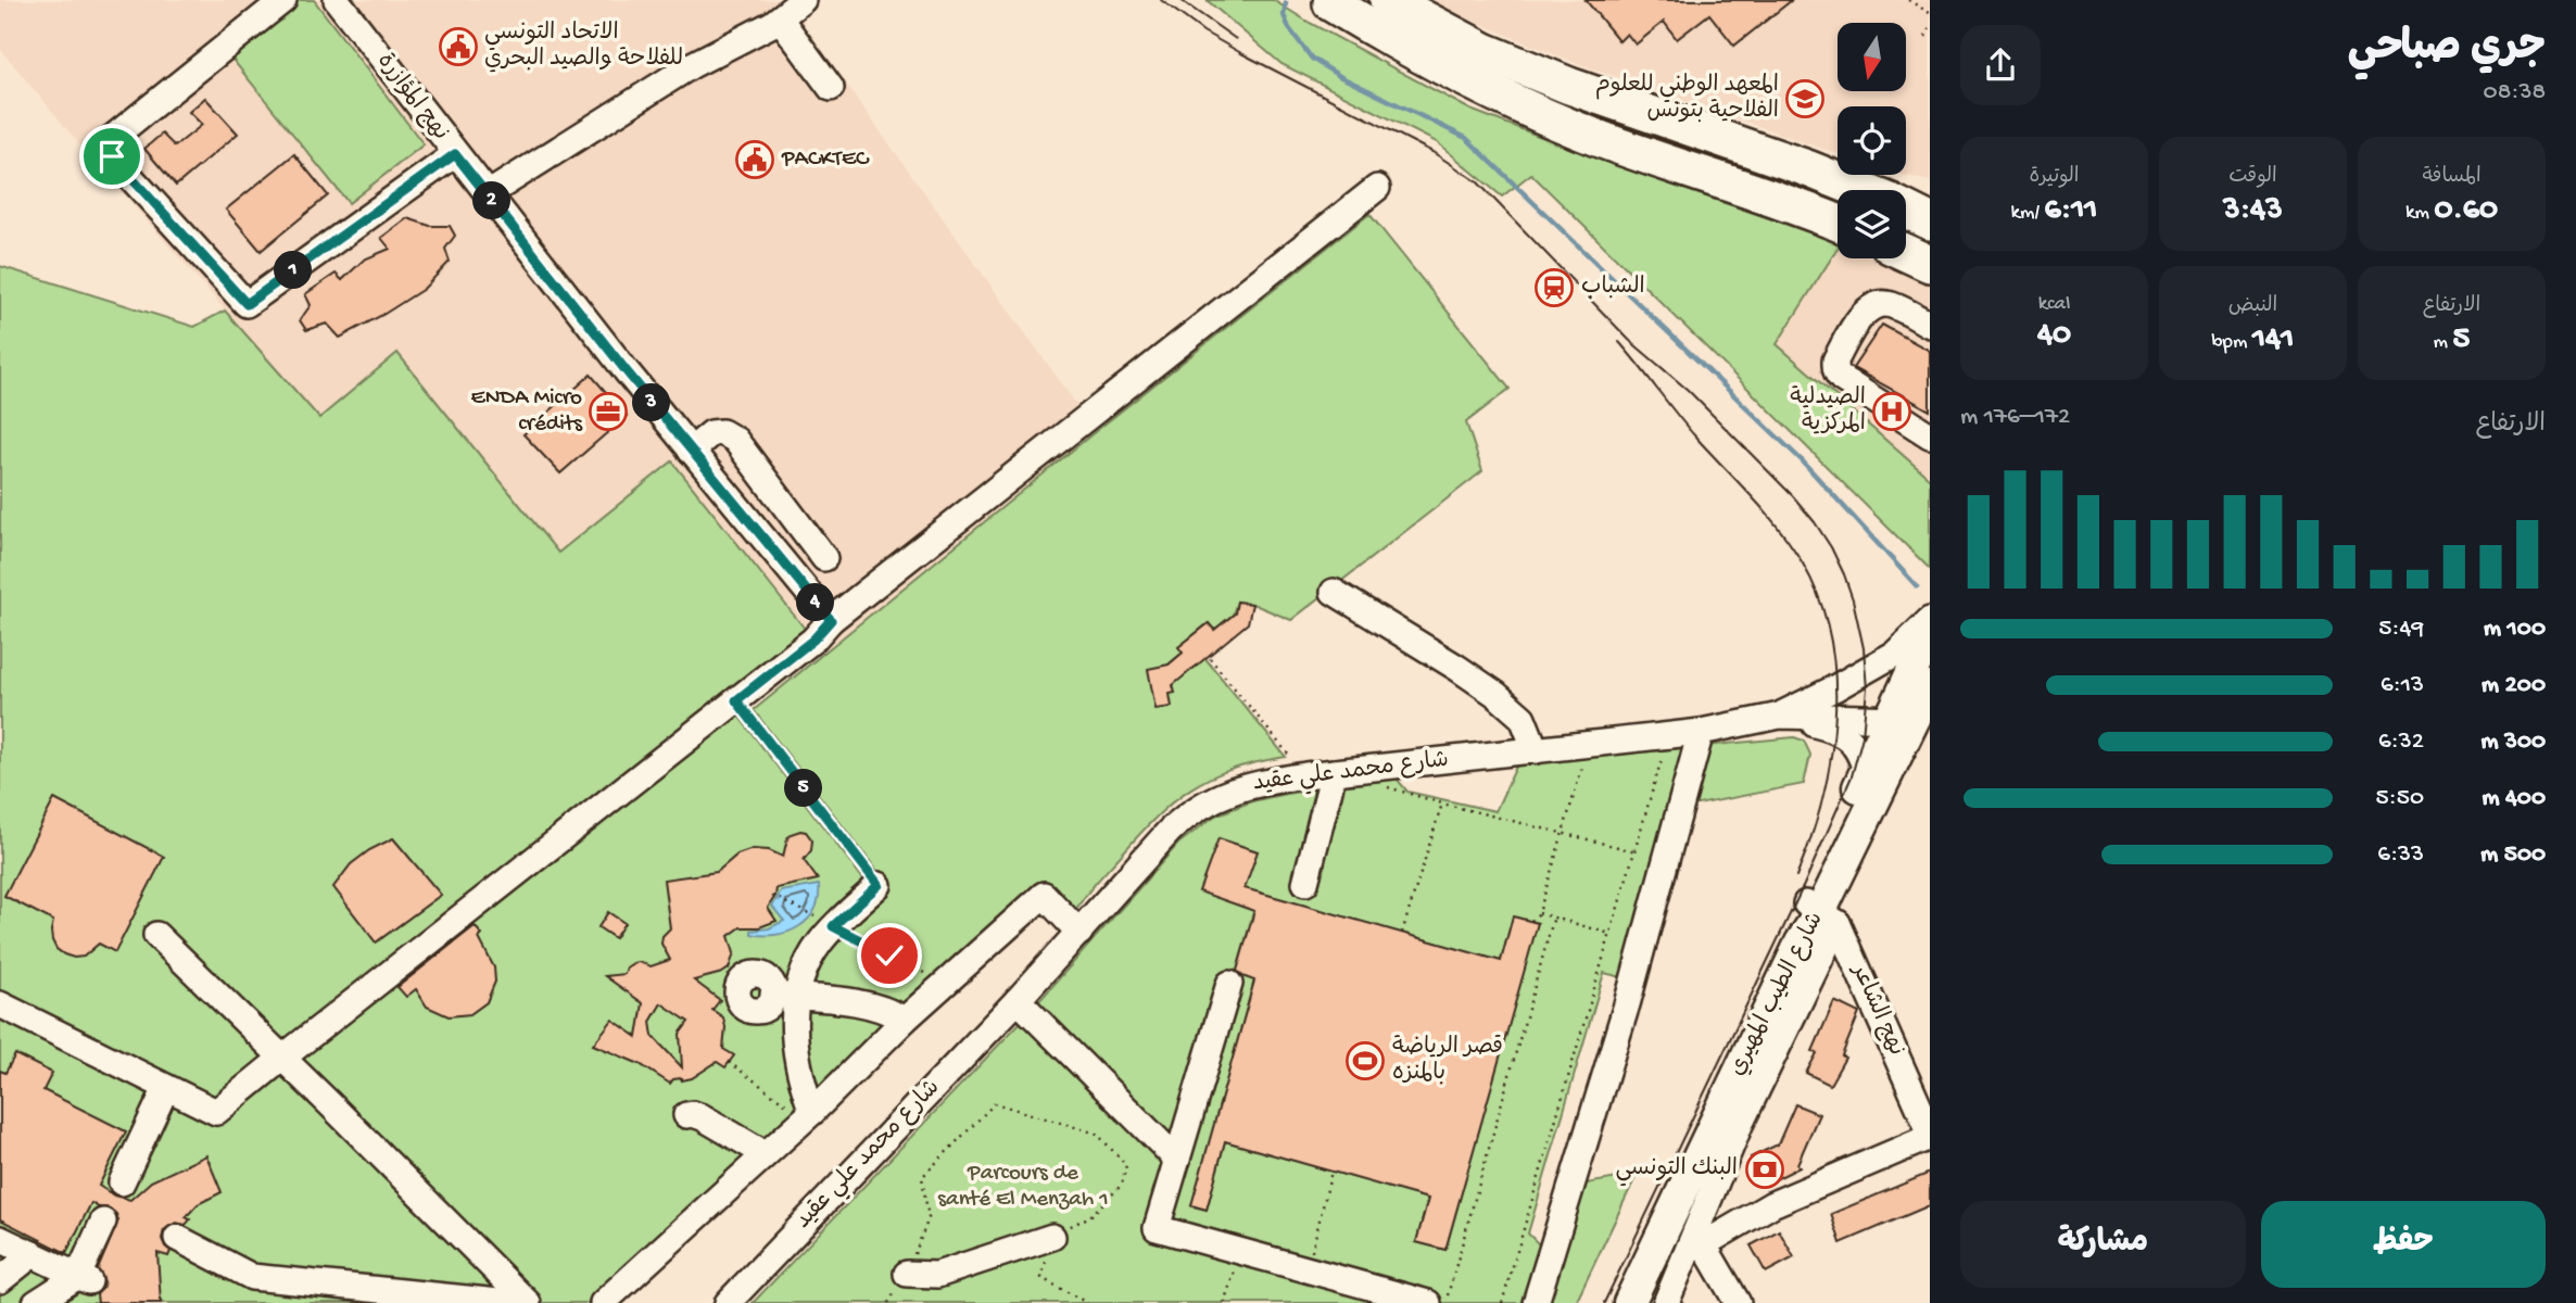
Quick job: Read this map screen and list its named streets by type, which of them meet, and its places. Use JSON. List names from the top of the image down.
{
  "streets": {
    "main road": ["شارع الطيب المهيري"],
    "street": ["نهج المؤازرة", "شارع محمد علي عقيد", "نهج الشاعر"]
  },
  "crossings": [
    ["شارع محمد علي عقيد", "شارع الطيب المهيري"],
    ["شارع الطيب المهيري", "نهج الشاعر"]
  ],
  "parks": ["Parcours de santé El Menzah 1"],
  "places": {
    "public building": ["الاتحاد التونسي للفلاحة والصيد البحري", "PACKTEC"],
    "school or university": ["المعهد الوطني للعلوم الفلاحية بتونس"],
    "station": ["الشباب"],
    "office": ["ENDA Micro crédits"],
    "hospital": ["الصيدلية المركزية"],
    "sports": ["قصر الرياضة بالمنزه"],
    "bank": ["البنك التونسي"]
  },
  "north": "bottom",
  "page": {
    "heading": ["جري صباحي", "08:38"],
    "stats": [
      ["المسافة", "0.60 km"],
      ["الوقت", "3:43"],
      ["الوتيرة", "6:11 /km"],
      ["الارتفاع", "5 m"],
      ["النبض", "141 bpm"],
      ["kcal", "40"]
    ],
    "pins": [
      "2",
      "1",
      "3",
      "4",
      "5"
    ],
    "chart": ["الارتفاع", "172–176 m"],
    "list": [
      {
        "name": "100 m",
        "note": "5:49"
      },
      {
        "name": "200 m",
        "note": "6:13"
      },
      {
        "name": "300 m",
        "note": "6:32"
      },
      {
        "name": "400 m",
        "note": "5:50"
      },
      {
        "name": "500 m",
        "note": "6:33"
      }
    ],
    "buttons": ["حفظ", "مشاركة"]
  }
}
